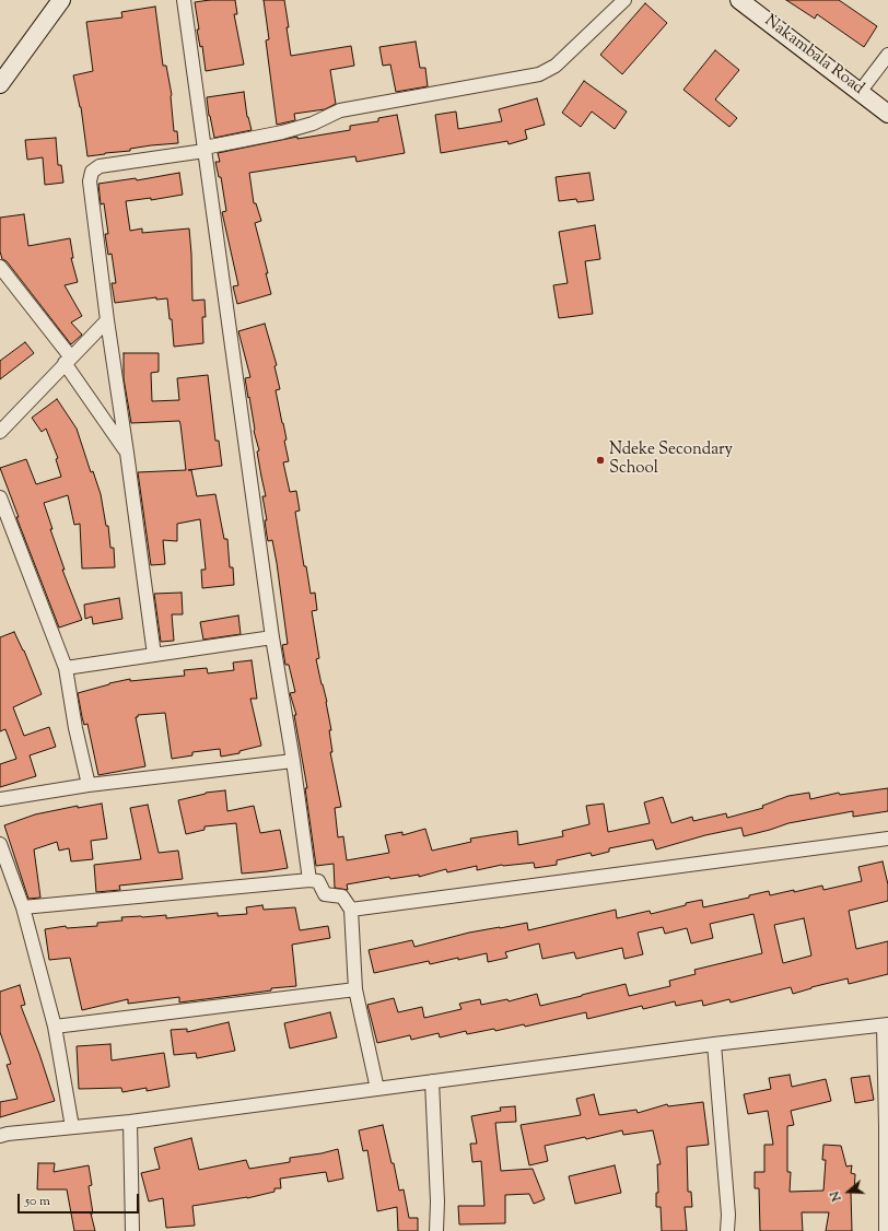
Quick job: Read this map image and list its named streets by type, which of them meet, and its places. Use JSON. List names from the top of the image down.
{
  "streets": {
    "main road": ["Nakambala Road"]
  },
  "places": ["Ndeke Secondary School"],
  "scale_bar": "50 m",
  "north": "left"
}
